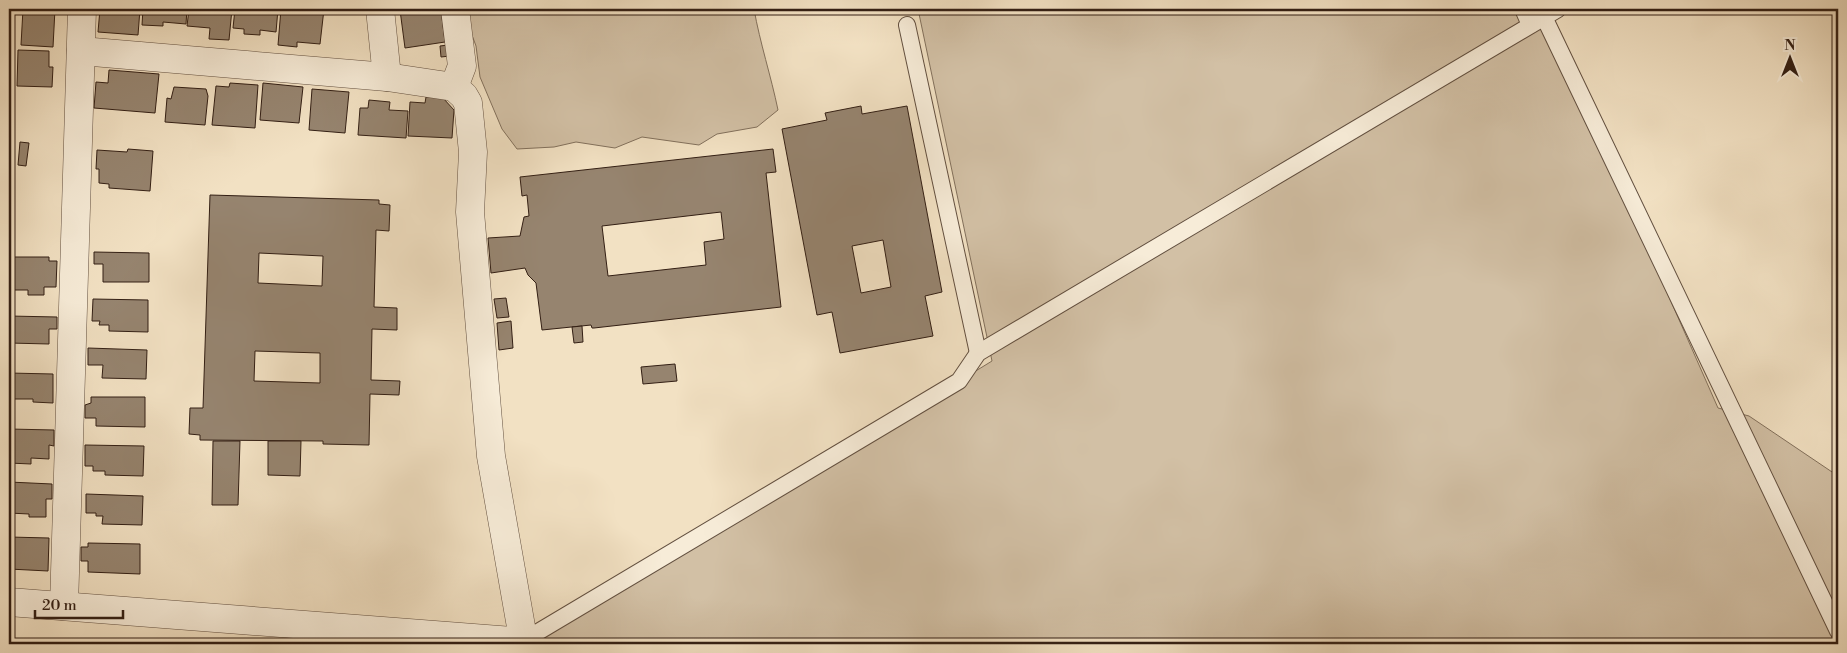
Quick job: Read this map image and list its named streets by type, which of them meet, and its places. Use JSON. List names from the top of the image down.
{
  "scale_bar": "20 m",
  "north": "top"
}
